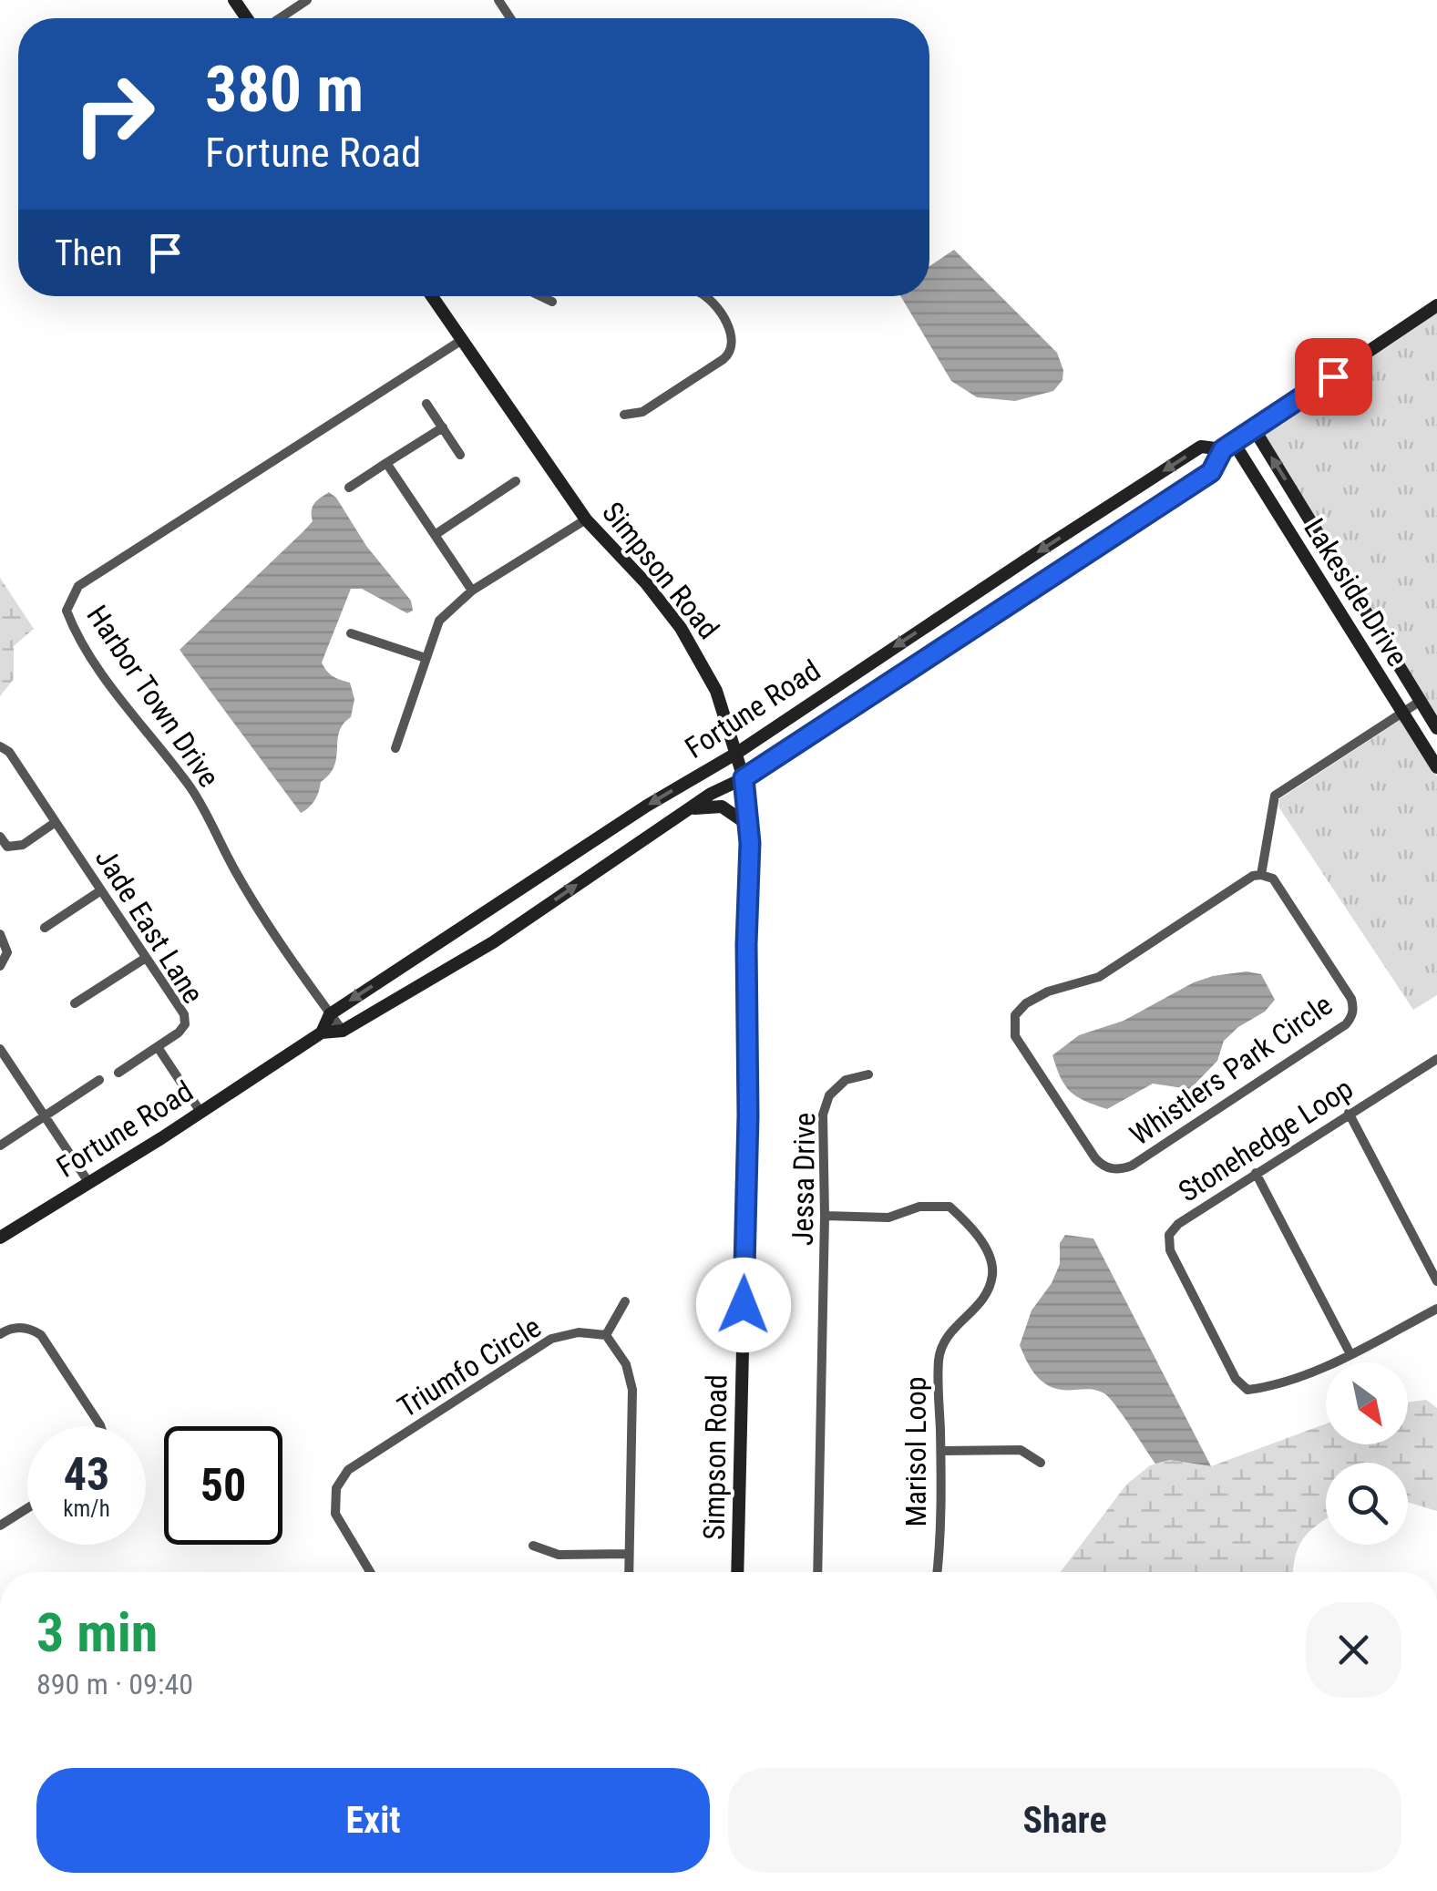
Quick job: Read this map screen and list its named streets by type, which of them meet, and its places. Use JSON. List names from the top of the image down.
{
  "streets": {
    "main road": ["Simpson Road", "Lakeside Drive", "Fortune Road"],
    "street": [
      "Harbor Town Drive",
      "Jade East Lane",
      "Whistlers Park Circle",
      "Stonehedge Loop",
      "Jessa Drive",
      "Triumfo Circle",
      "Marisol Loop"
    ]
  },
  "crossings": [
    ["Simpson Road", "Harbor Town Drive"],
    ["Simpson Road", "Fortune Road"],
    ["Lakeside Drive", "Fortune Road"],
    ["Harbor Town Drive", "Fortune Road"],
    ["Fortune Road", "Jade East Lane"],
    ["Jessa Drive", "Marisol Loop"]
  ],
  "north": "bottom right",
  "page": {
    "turn": ["380 m", "Fortune Road"],
    "then": "Then",
    "speed": "43 km/h",
    "limit": "50",
    "heading": ["3 min", "890 m · 09:40"],
    "buttons": ["Exit", "Share"]
  }
}
